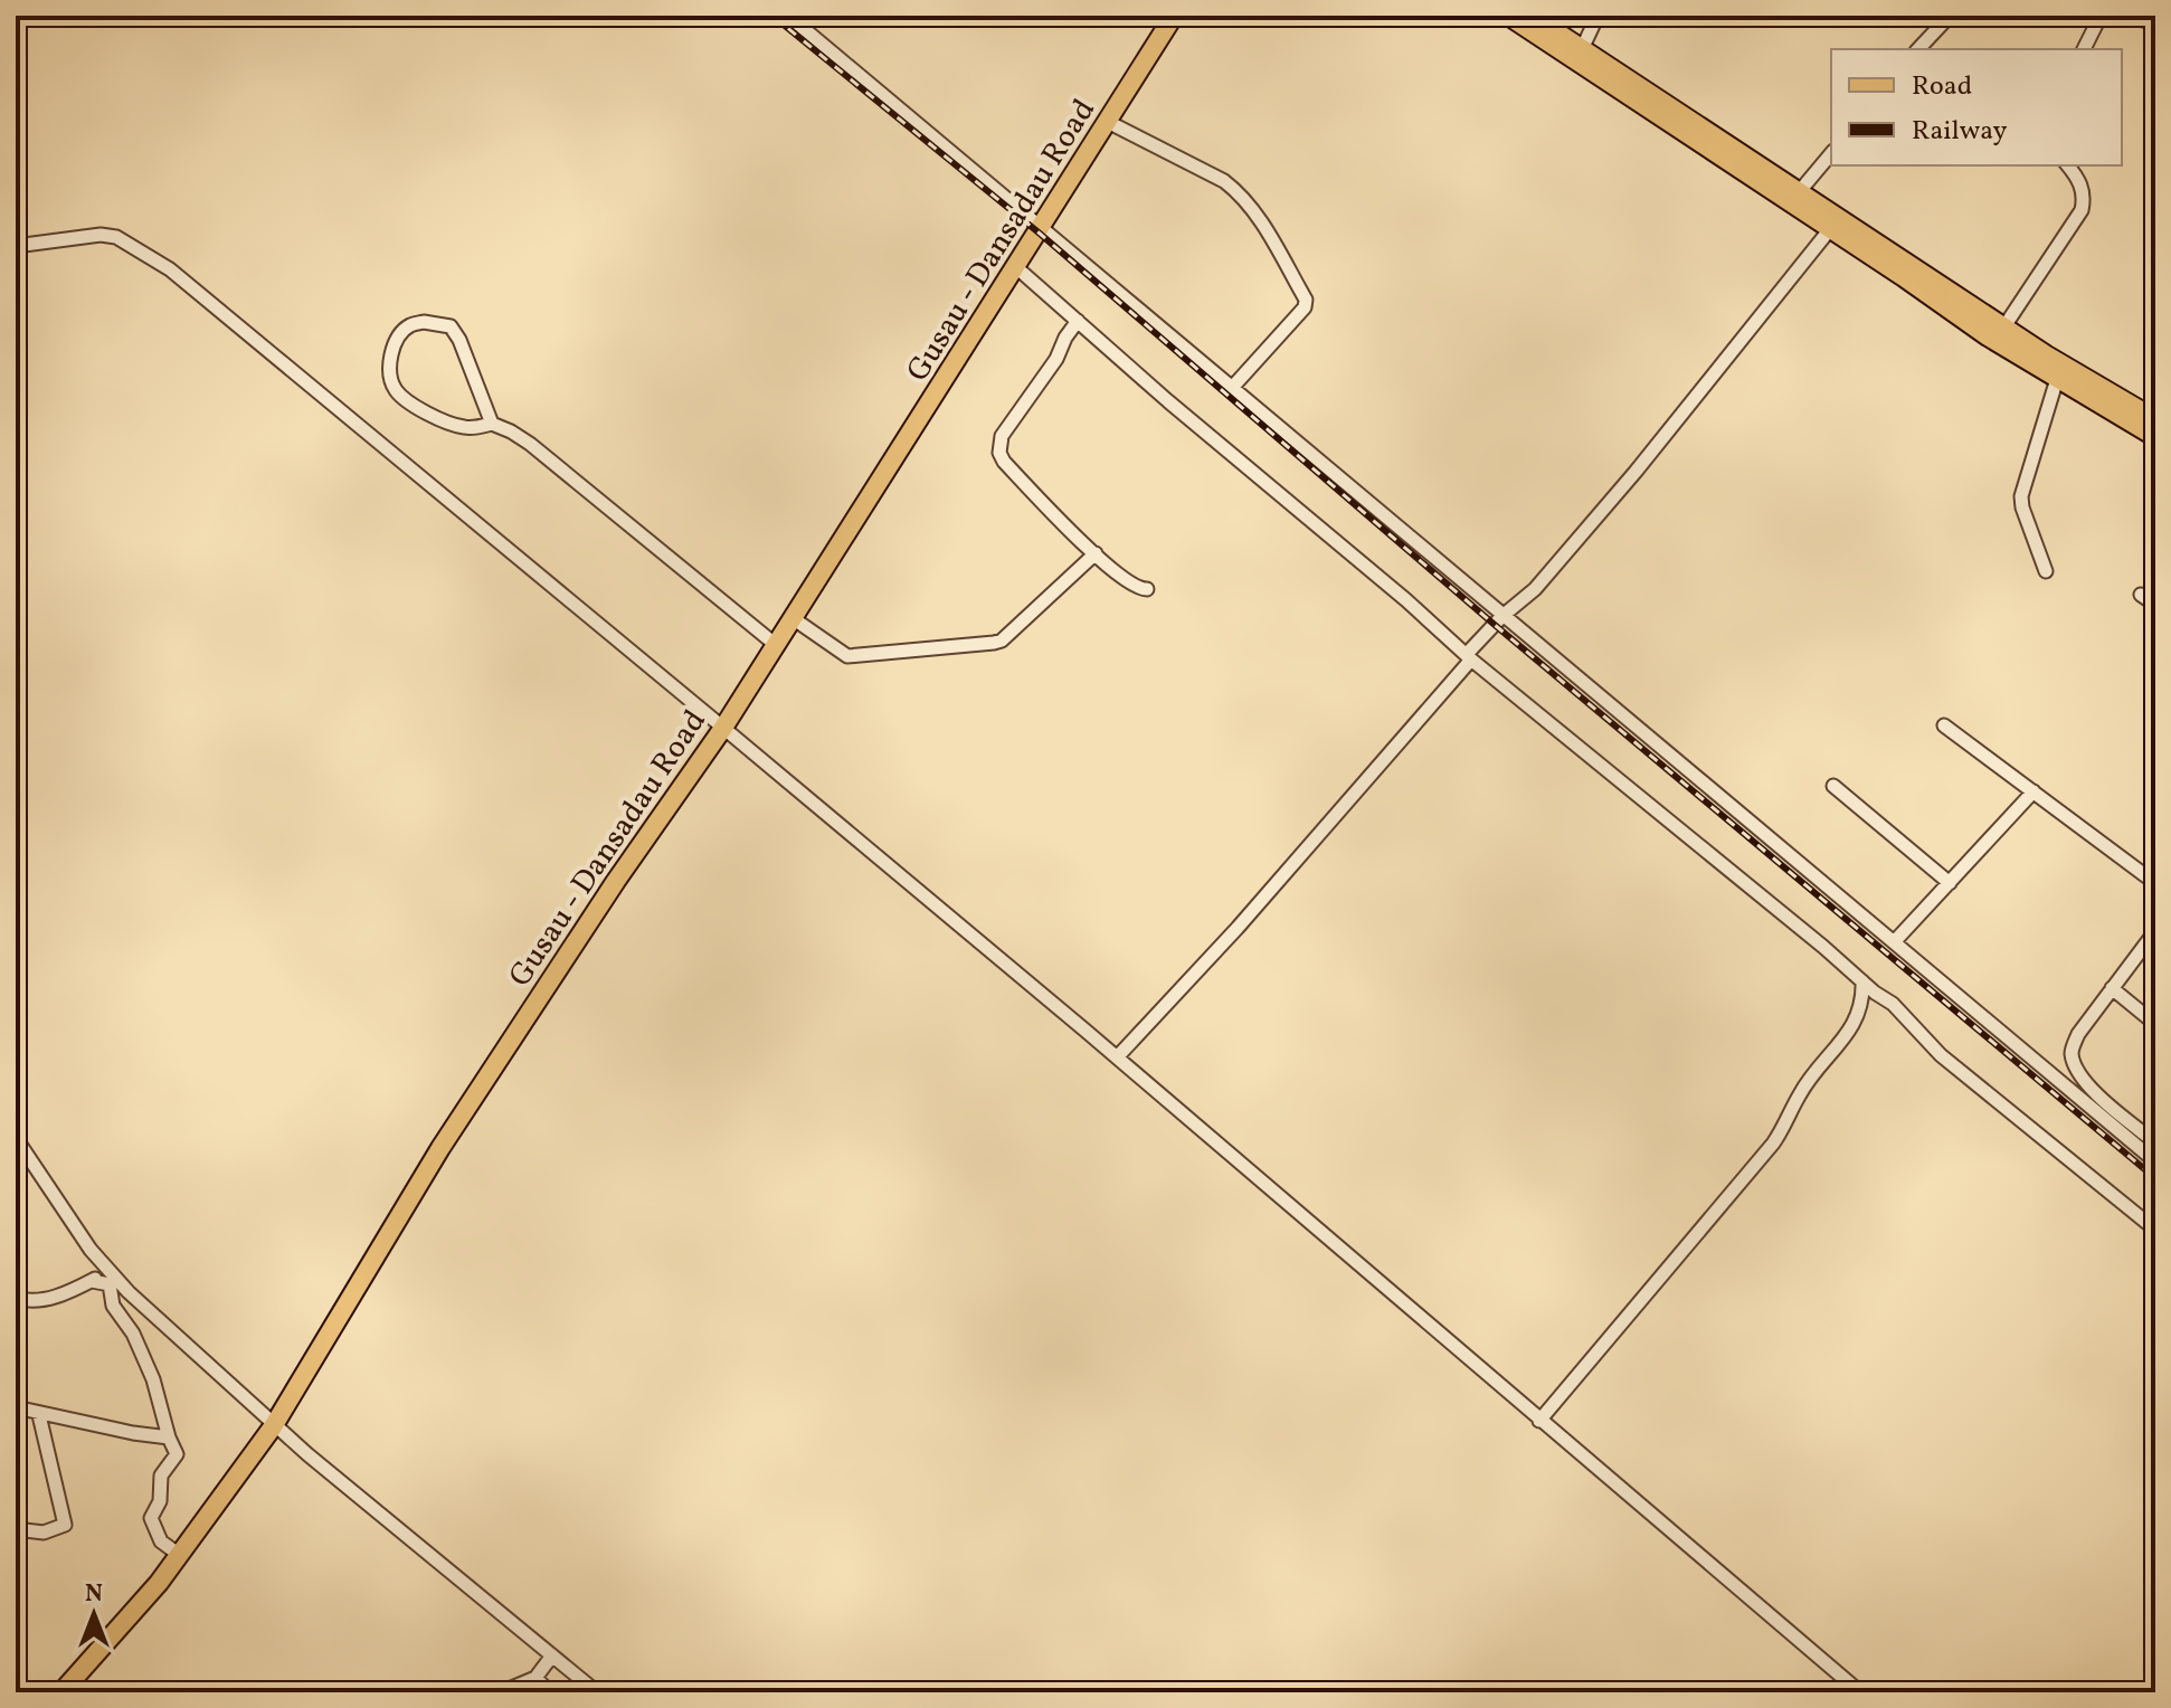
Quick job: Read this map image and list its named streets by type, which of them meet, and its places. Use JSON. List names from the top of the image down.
{
  "streets": {
    "main road": ["Gusau - Dansadau Road"]
  },
  "legend": ["Road", "Railway"],
  "north": "top"
}
